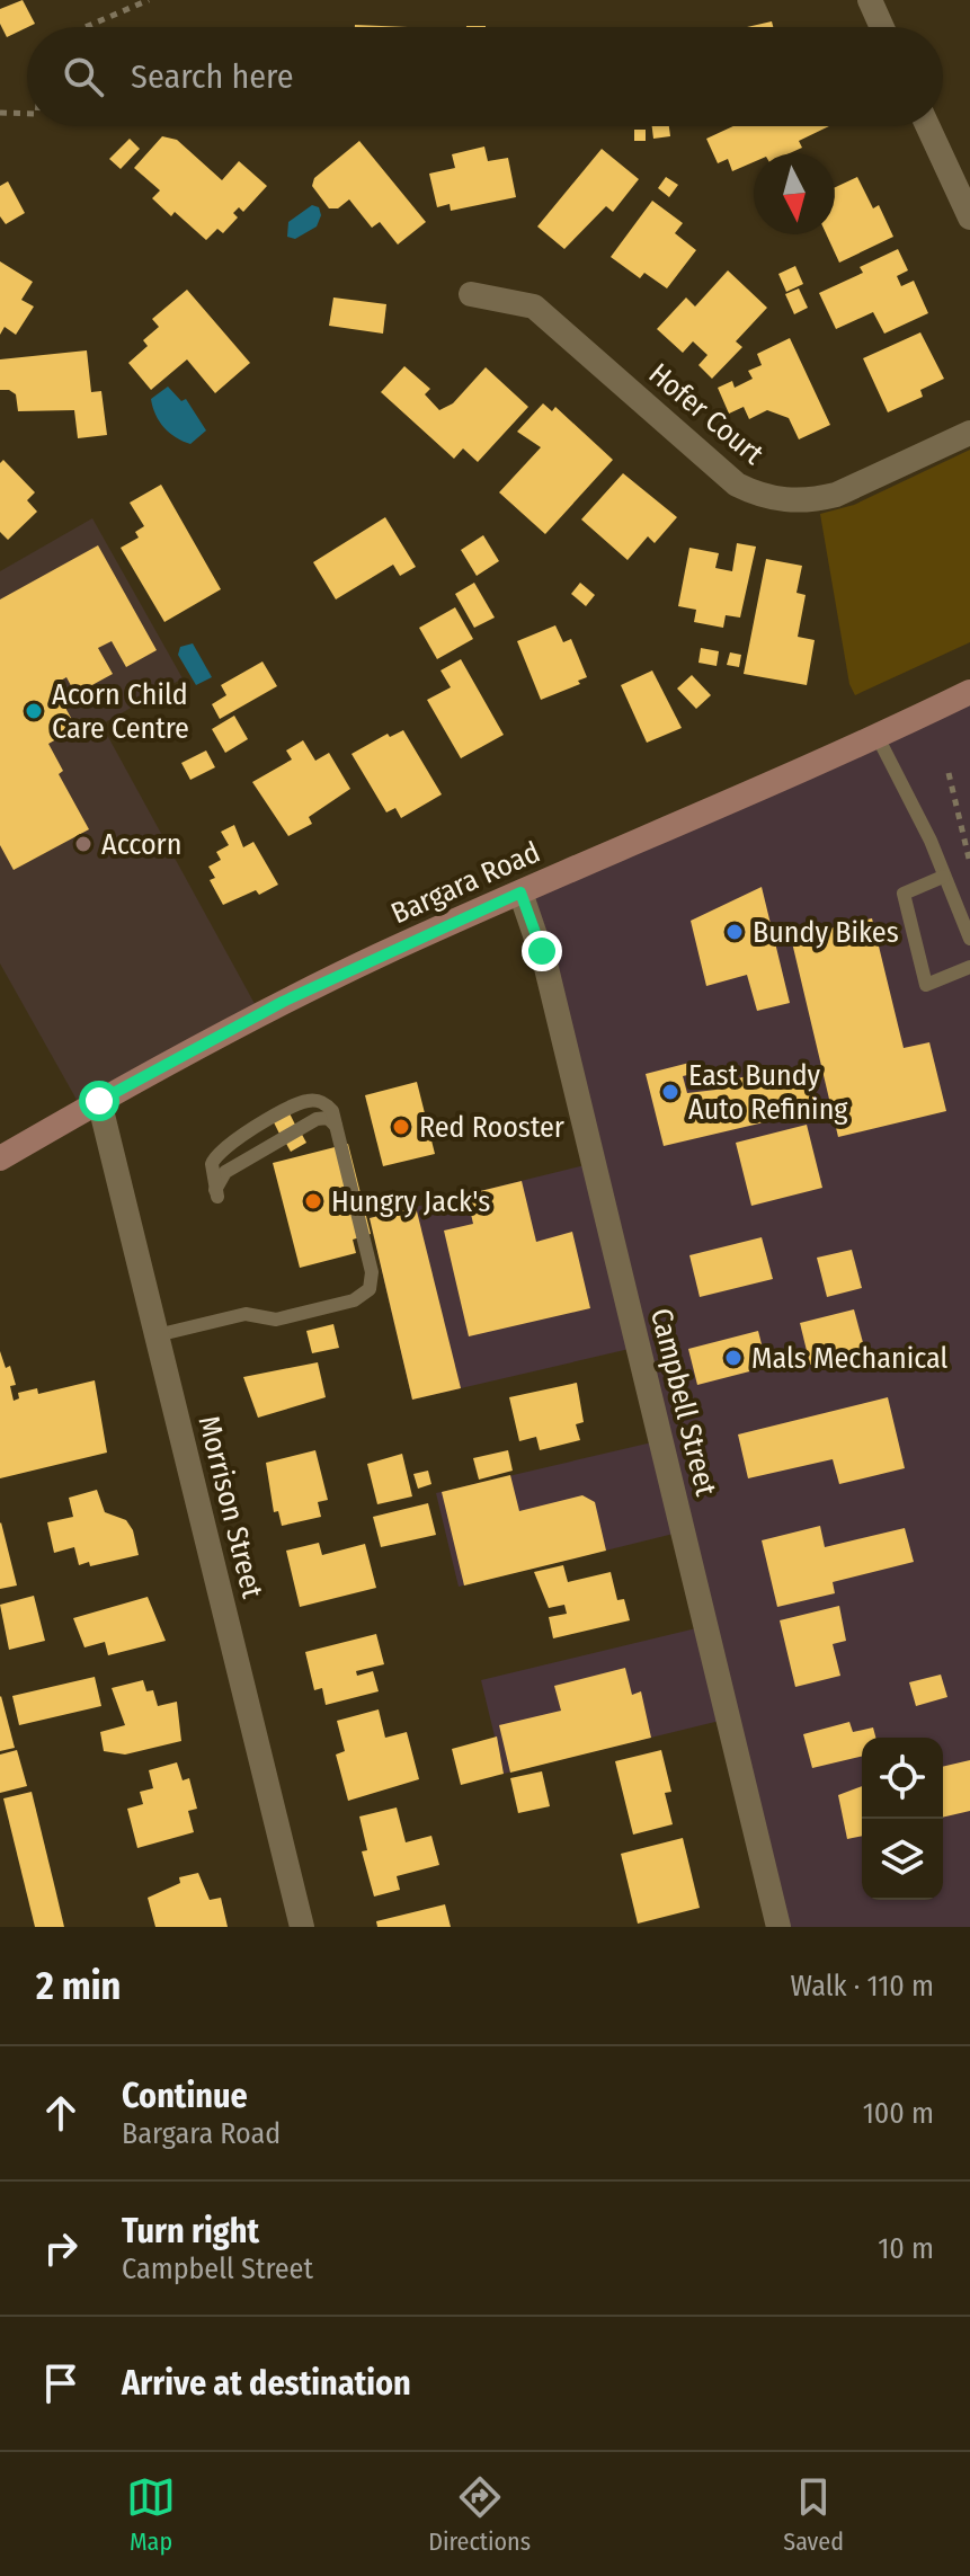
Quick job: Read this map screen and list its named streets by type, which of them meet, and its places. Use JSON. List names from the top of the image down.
{
  "streets": {
    "main road": ["Bargara Road"],
    "street": ["Hofer Court", "Campbell Street", "Morrison Street"]
  },
  "crossings": [
    ["Bargara Road", "Campbell Street"],
    ["Bargara Road", "Morrison Street"]
  ],
  "places": [
    "Acorn Child Care Centre",
    "Accorn",
    "Bundy Bikes",
    "East Bundy Auto Refining",
    "Red Rooster",
    "Hungry Jack's",
    "Mals Mechanical"
  ],
  "north": "bottom",
  "page": {
    "search": "Search here",
    "heading": ["2 min", "Walk · 110 m"],
    "list": [
      ["Continue", "Bargara Road", "100 m"],
      ["Turn right", "Campbell Street", "10 m"],
      "Arrive at destination"
    ],
    "nav": ["Map", "Directions", "Saved"]
  }
}
